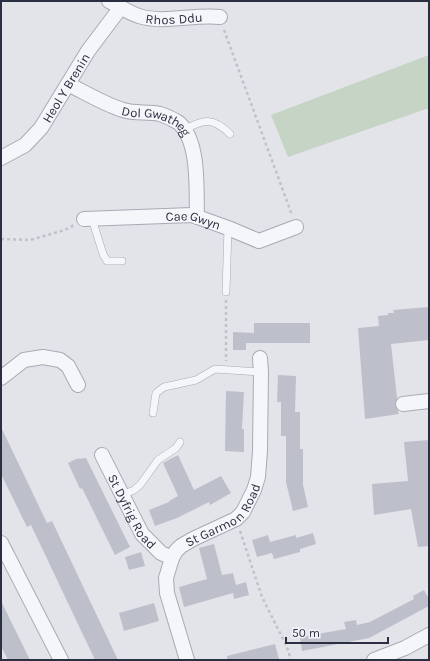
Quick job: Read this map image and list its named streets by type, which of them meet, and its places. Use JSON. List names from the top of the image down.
{
  "streets": {
    "street": [
      "Rhos Ddu",
      "Heol Y Brenin",
      "Dol Gwatheg",
      "Cae Gwyn",
      "St Dyfrig Road",
      "St Garmon Road"
    ]
  },
  "crossings": [
    ["Rhos Ddu", "Heol Y Brenin"],
    ["Heol Y Brenin", "Dol Gwatheg"],
    ["Dol Gwatheg", "Cae Gwyn"],
    ["St Dyfrig Road", "St Garmon Road"]
  ],
  "scale_bar": "50 m"
}
